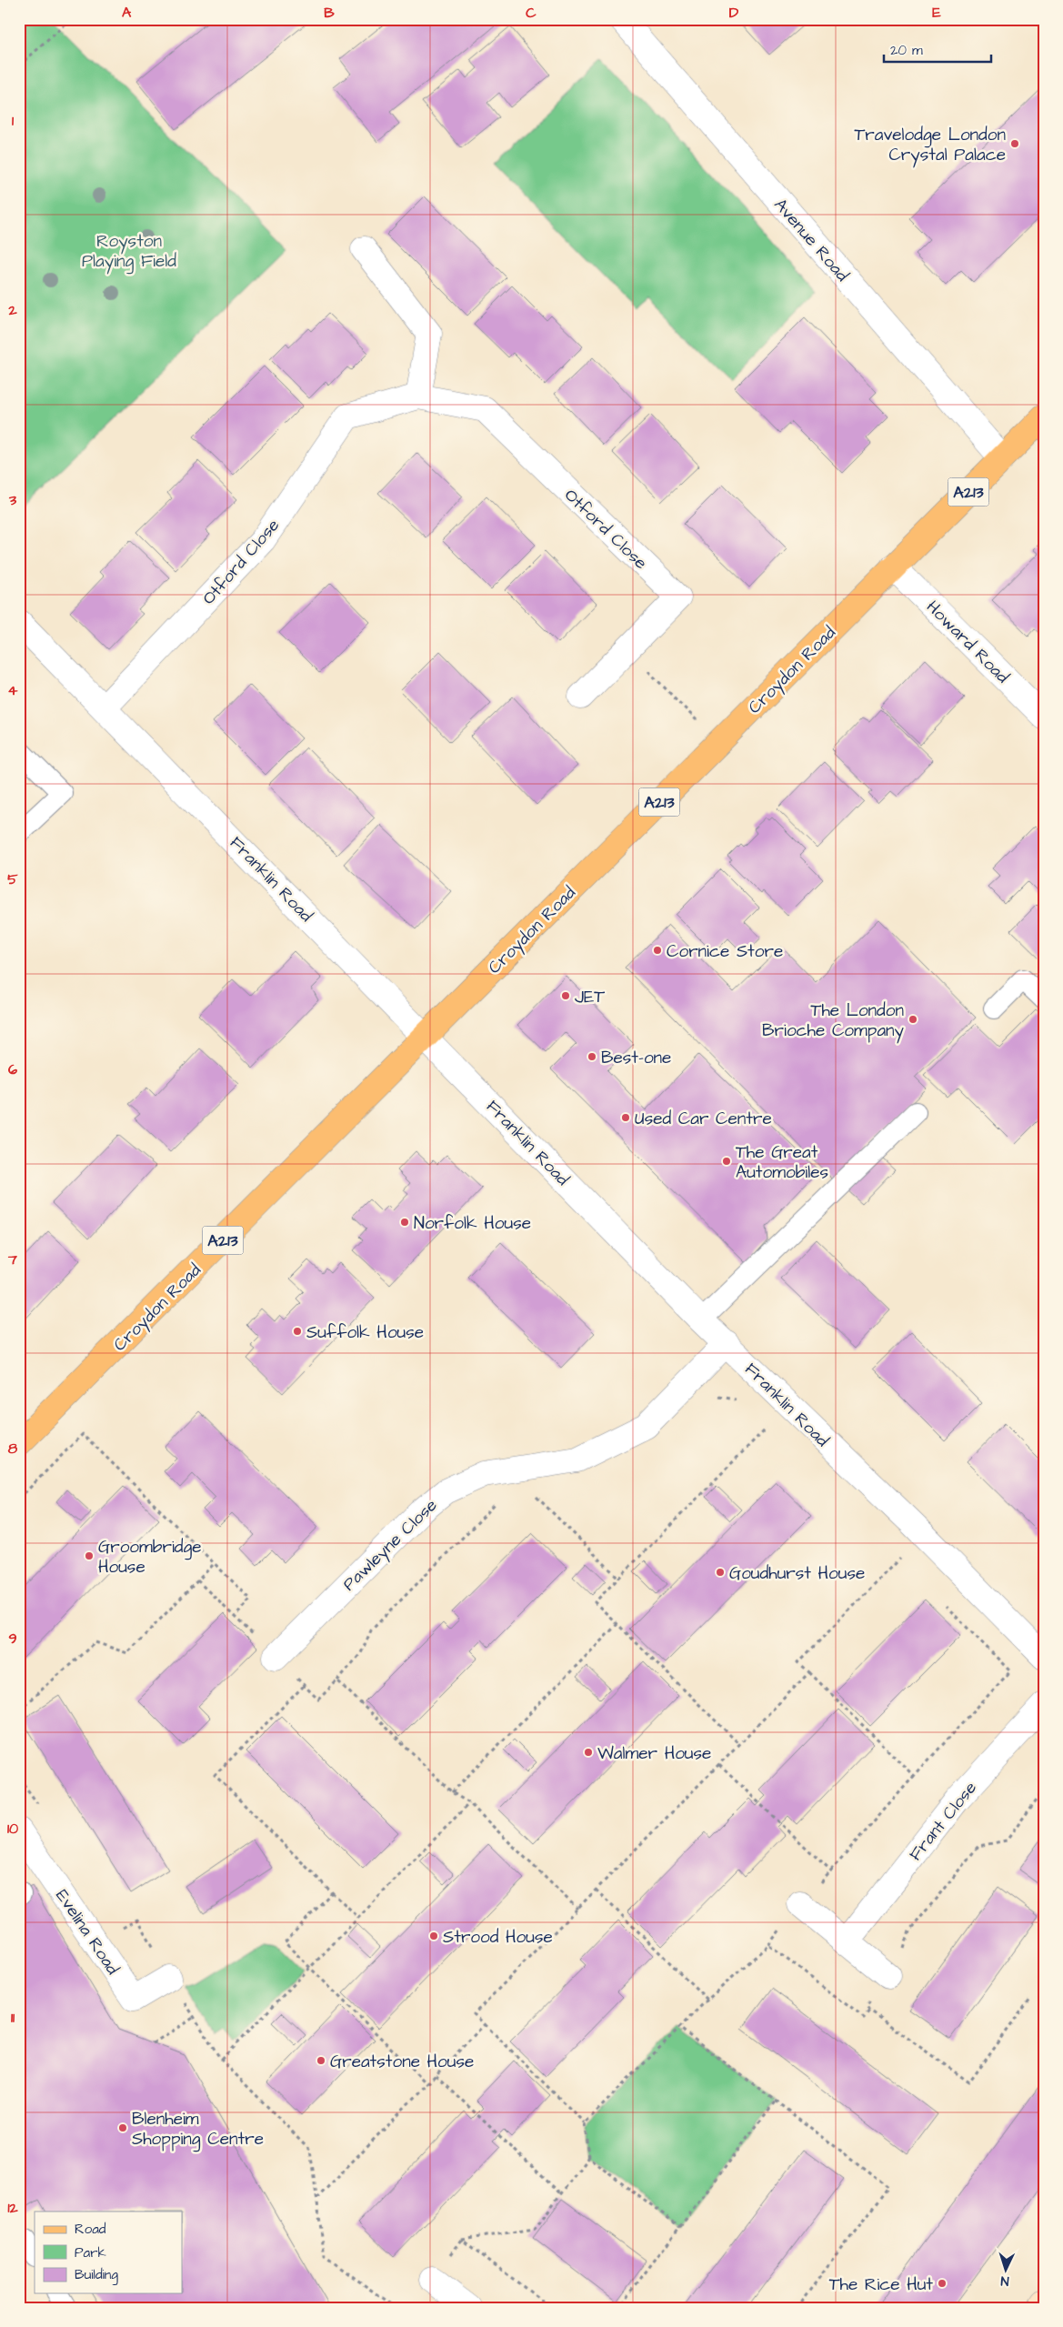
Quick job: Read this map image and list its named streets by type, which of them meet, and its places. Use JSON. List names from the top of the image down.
{
  "streets": {
    "main road": ["A213", "Croydon Road"],
    "street": [
      "Avenue Road",
      "Otford Close",
      "Howard Road",
      "Franklin Road",
      "Pawleyne Close",
      "Frant Close",
      "Evelina Road"
    ]
  },
  "crossings": [
    ["Avenue Road", "Croydon Road"],
    ["Otford Close", "Franklin Road"],
    ["Howard Road", "Croydon Road"],
    ["Croydon Road", "Franklin Road"],
    ["Franklin Road", "Pawleyne Close"]
  ],
  "parks": ["Royston Playing Field"],
  "places": [
    "Travelodge London Crystal Palace",
    "Cornice Store",
    "JET",
    "The London Brioche Company",
    "Best-one",
    "Used Car Centre",
    "The Great Automobiles",
    "Norfolk House",
    "Suffolk House",
    "Groombridge House",
    "Goudhurst House",
    "Walmer House",
    "Strood House",
    "Greatstone House",
    "Blenheim Shopping Centre",
    "The Rice Hut"
  ],
  "legend": ["Road", "Park", "Building"],
  "scale_bar": "20 m",
  "north": "bottom",
  "grid": {
    "columns": [
      "A",
      "B",
      "C",
      "D",
      "E"
    ],
    "rows": [
      "1",
      "2",
      "3",
      "4",
      "5",
      "6",
      "7",
      "8",
      "9",
      "10",
      "11",
      "12"
    ]
  }
}
